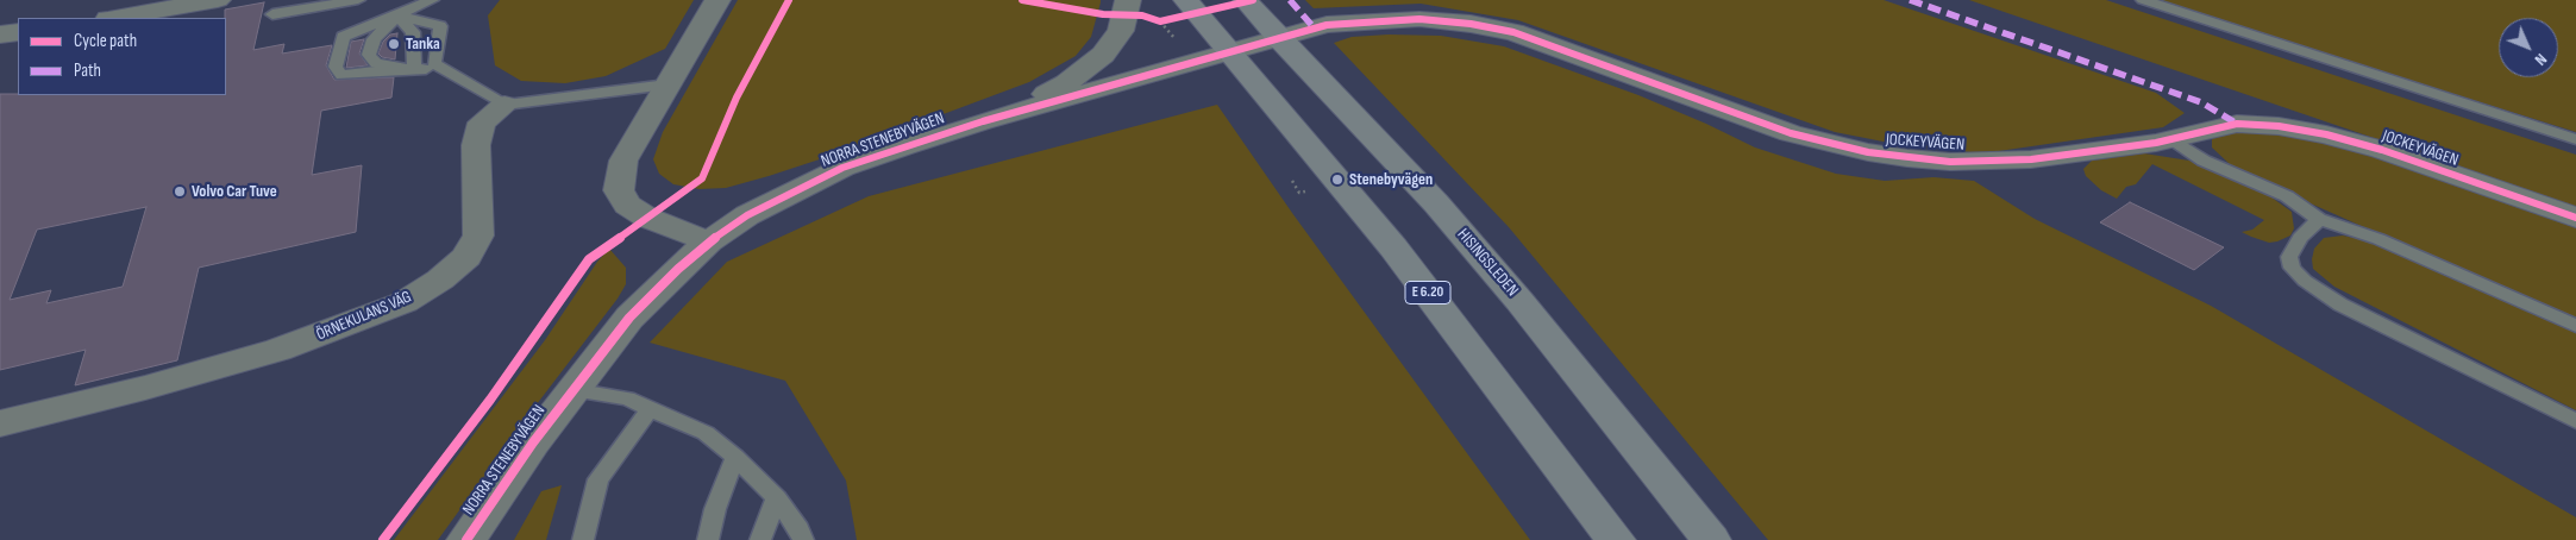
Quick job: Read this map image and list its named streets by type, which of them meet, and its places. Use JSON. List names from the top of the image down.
{
  "streets": {
    "highway": ["HISINGSLEDEN", "E 6.20"],
    "street": ["NORRA STENEBYVÄGEN", "JOCKEYVÄGEN", "ÖRNEKULANS VÄG"]
  },
  "crossings": [
    ["NORRA STENEBYVÄGEN", "JOCKEYVÄGEN"],
    ["NORRA STENEBYVÄGEN", "HISINGSLEDEN"],
    ["NORRA STENEBYVÄGEN", "E 6.20"],
    ["JOCKEYVÄGEN", "HISINGSLEDEN"]
  ],
  "places": ["Tanka", "Stenebyvägen", "Volvo Car Tuve"],
  "legend": ["Cycle path", "Path"],
  "north": "bottom right"
}
